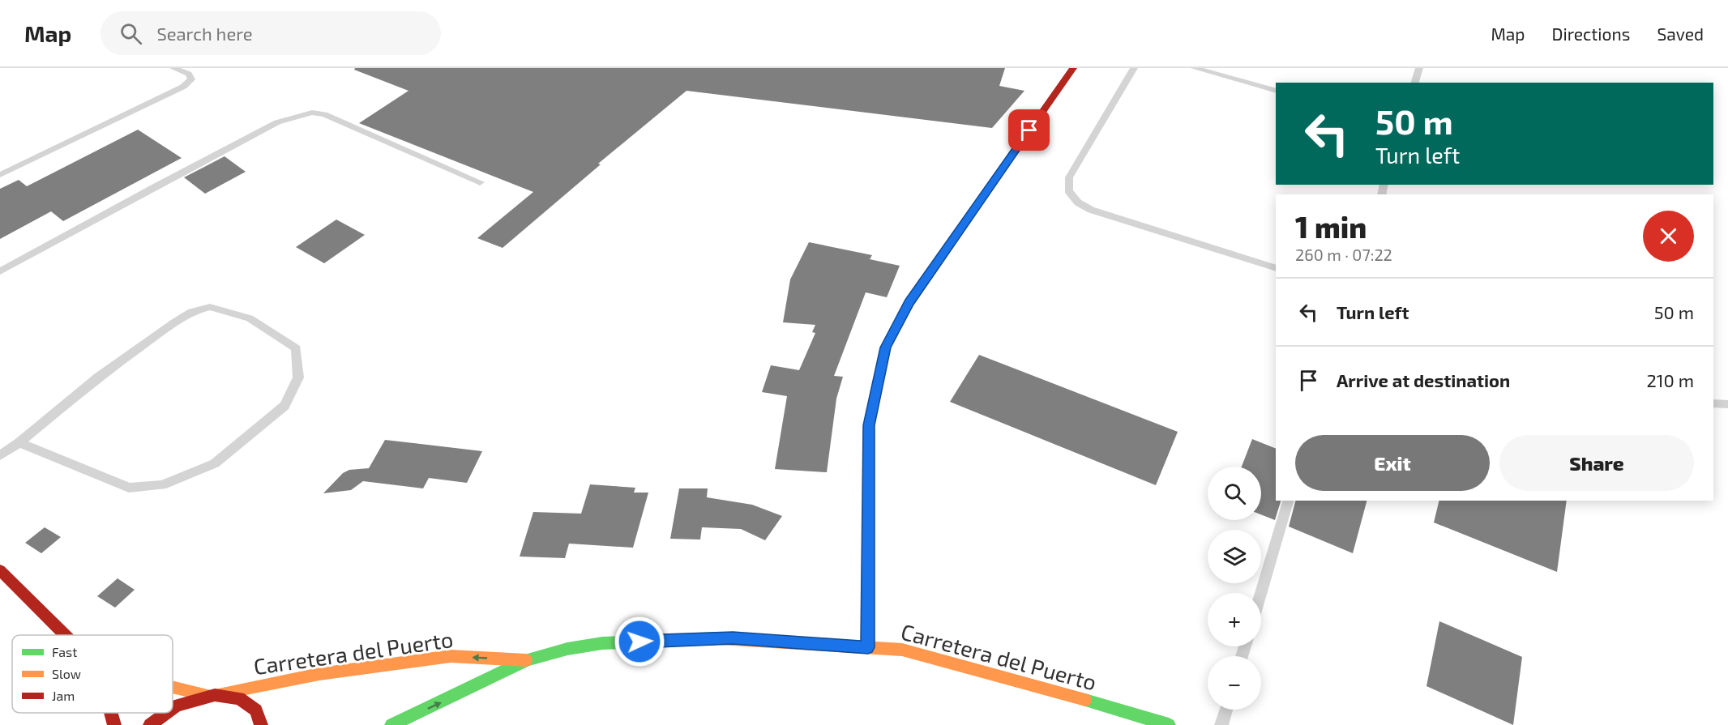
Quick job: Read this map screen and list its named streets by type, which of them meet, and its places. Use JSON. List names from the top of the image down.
{
  "streets": {
    "main road": ["Carretera del Puerto"]
  },
  "legend": ["Fast", "Slow", "Jam"],
  "page": {
    "header": "Map",
    "search": "Search here",
    "nav": ["Map", "Directions", "Saved"],
    "turn": ["50 m", "Turn left"],
    "heading": ["1 min", "260 m · 07:22"],
    "list": [
      {
        "name": "Turn left",
        "value": "50 m"
      },
      {
        "name": "Arrive at destination",
        "value": "210 m"
      }
    ],
    "buttons": ["Exit", "Share"],
    "map_buttons": ["+", "−"]
  }
}
